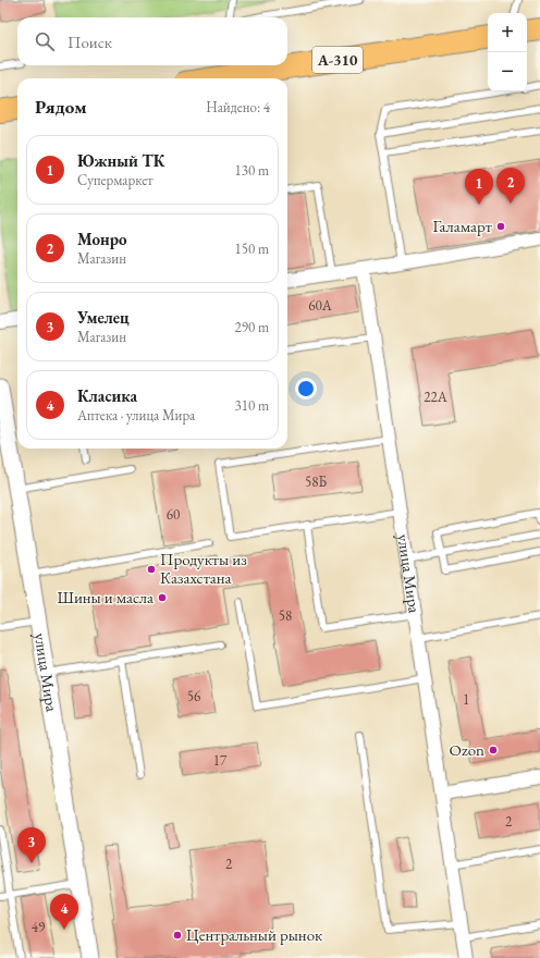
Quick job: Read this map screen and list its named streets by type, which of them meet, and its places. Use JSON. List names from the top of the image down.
{
  "streets": {
    "highway": ["А-310"],
    "street": ["улица Мира"]
  },
  "places": [
    "Галамарт",
    "Продукты из Казахстана",
    "Шины и масла",
    "Ozon",
    "Центральный рынок"
  ],
  "house_numbers": [
    "60А",
    "22А",
    "58Б",
    "60",
    "58",
    "56",
    "1",
    "17",
    "2",
    "2",
    "49"
  ],
  "page": {
    "map_buttons": ["+", "−"],
    "search": "Поиск",
    "heading": ["Рядом", "Найдено: 4"],
    "list": [
      {
        "mark": "1",
        "name": "Южный ТК",
        "note": "Супермаркет",
        "value": "130 m"
      },
      {
        "mark": "2",
        "name": "Монро",
        "note": "Магазин",
        "value": "150 m"
      },
      {
        "mark": "3",
        "name": "Умелец",
        "note": "Магазин",
        "value": "290 m"
      },
      {
        "mark": "4",
        "name": "Класика",
        "note": "Аптека · улица Мира",
        "value": "310 m"
      }
    ],
    "pins": [
      "2",
      "1",
      "3",
      "4"
    ]
  }
}
